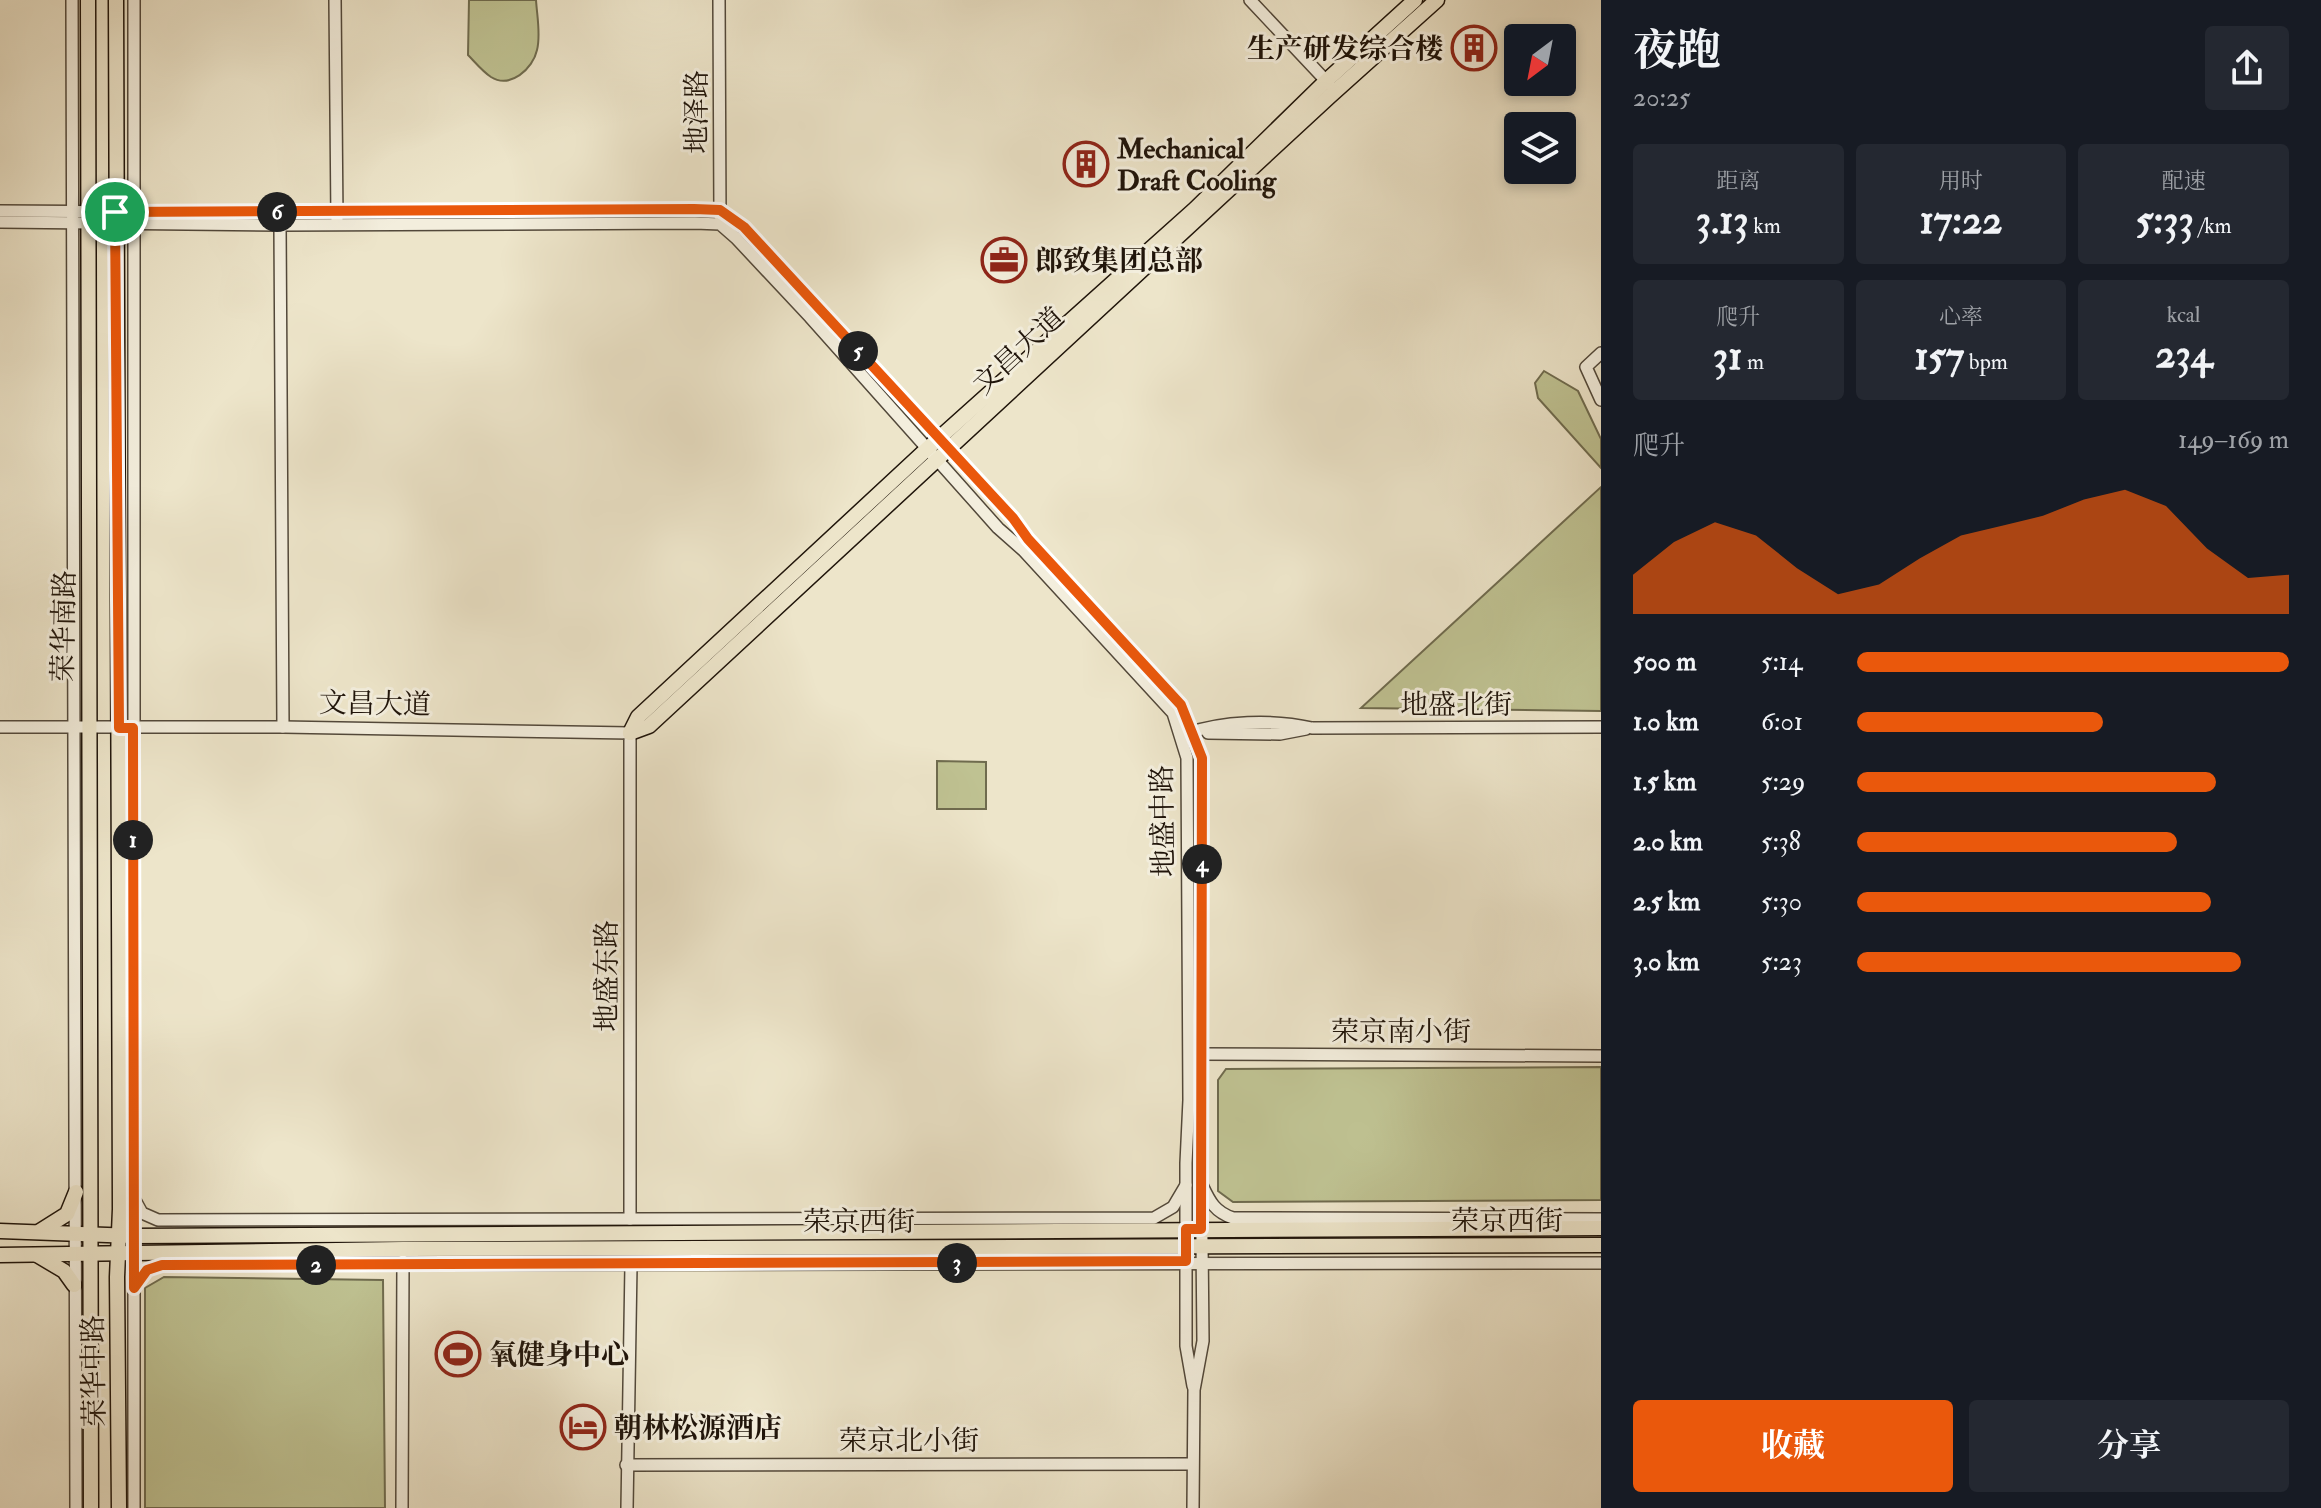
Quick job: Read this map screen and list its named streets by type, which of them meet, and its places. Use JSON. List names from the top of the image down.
{
  "streets": {
    "main road": [
      "文昌大道",
      "荣华南路",
      "荣京西街",
      "荣华中路"
    ],
    "street": [
      "地泽路",
      "地盛北街",
      "地盛中路",
      "地盛东路",
      "荣京南小街",
      "荣京北小街"
    ]
  },
  "crossings": [
    ["文昌大道", "荣华南路"],
    ["文昌大道", "地盛中路"],
    ["文昌大道", "地盛东路"],
    ["荣华南路", "荣京西街"],
    ["荣华南路", "荣华中路"],
    ["地盛北街", "地盛中路"],
    ["地盛中路", "荣京南小街"],
    ["地盛中路", "荣京西街"],
    ["荣京西街", "荣华中路"]
  ],
  "places": {
    "building": ["生产研发综合楼", "Mechanical Draft Cooling"],
    "office": ["郎致集团总部"],
    "sports": ["氧健身中心"],
    "hotel": ["朝林松源酒店"]
  },
  "north": "bottom left",
  "page": {
    "heading": ["夜跑", "20:25"],
    "stats": [
      ["距离", "3.13 km"],
      ["用时", "17:22"],
      ["配速", "5:33 /km"],
      ["爬升", "31 m"],
      ["心率", "157 bpm"],
      ["kcal", "234"]
    ],
    "pins": [
      "6",
      "5",
      "1",
      "4",
      "3",
      "2"
    ],
    "chart": ["爬升", "149–169 m"],
    "list": [
      {
        "name": "500 m",
        "note": "5:14"
      },
      {
        "name": "1.0 km",
        "note": "6:01"
      },
      {
        "name": "1.5 km",
        "note": "5:29"
      },
      {
        "name": "2.0 km",
        "note": "5:38"
      },
      {
        "name": "2.5 km",
        "note": "5:30"
      },
      {
        "name": "3.0 km",
        "note": "5:23"
      }
    ],
    "buttons": ["收藏", "分享"]
  }
}
